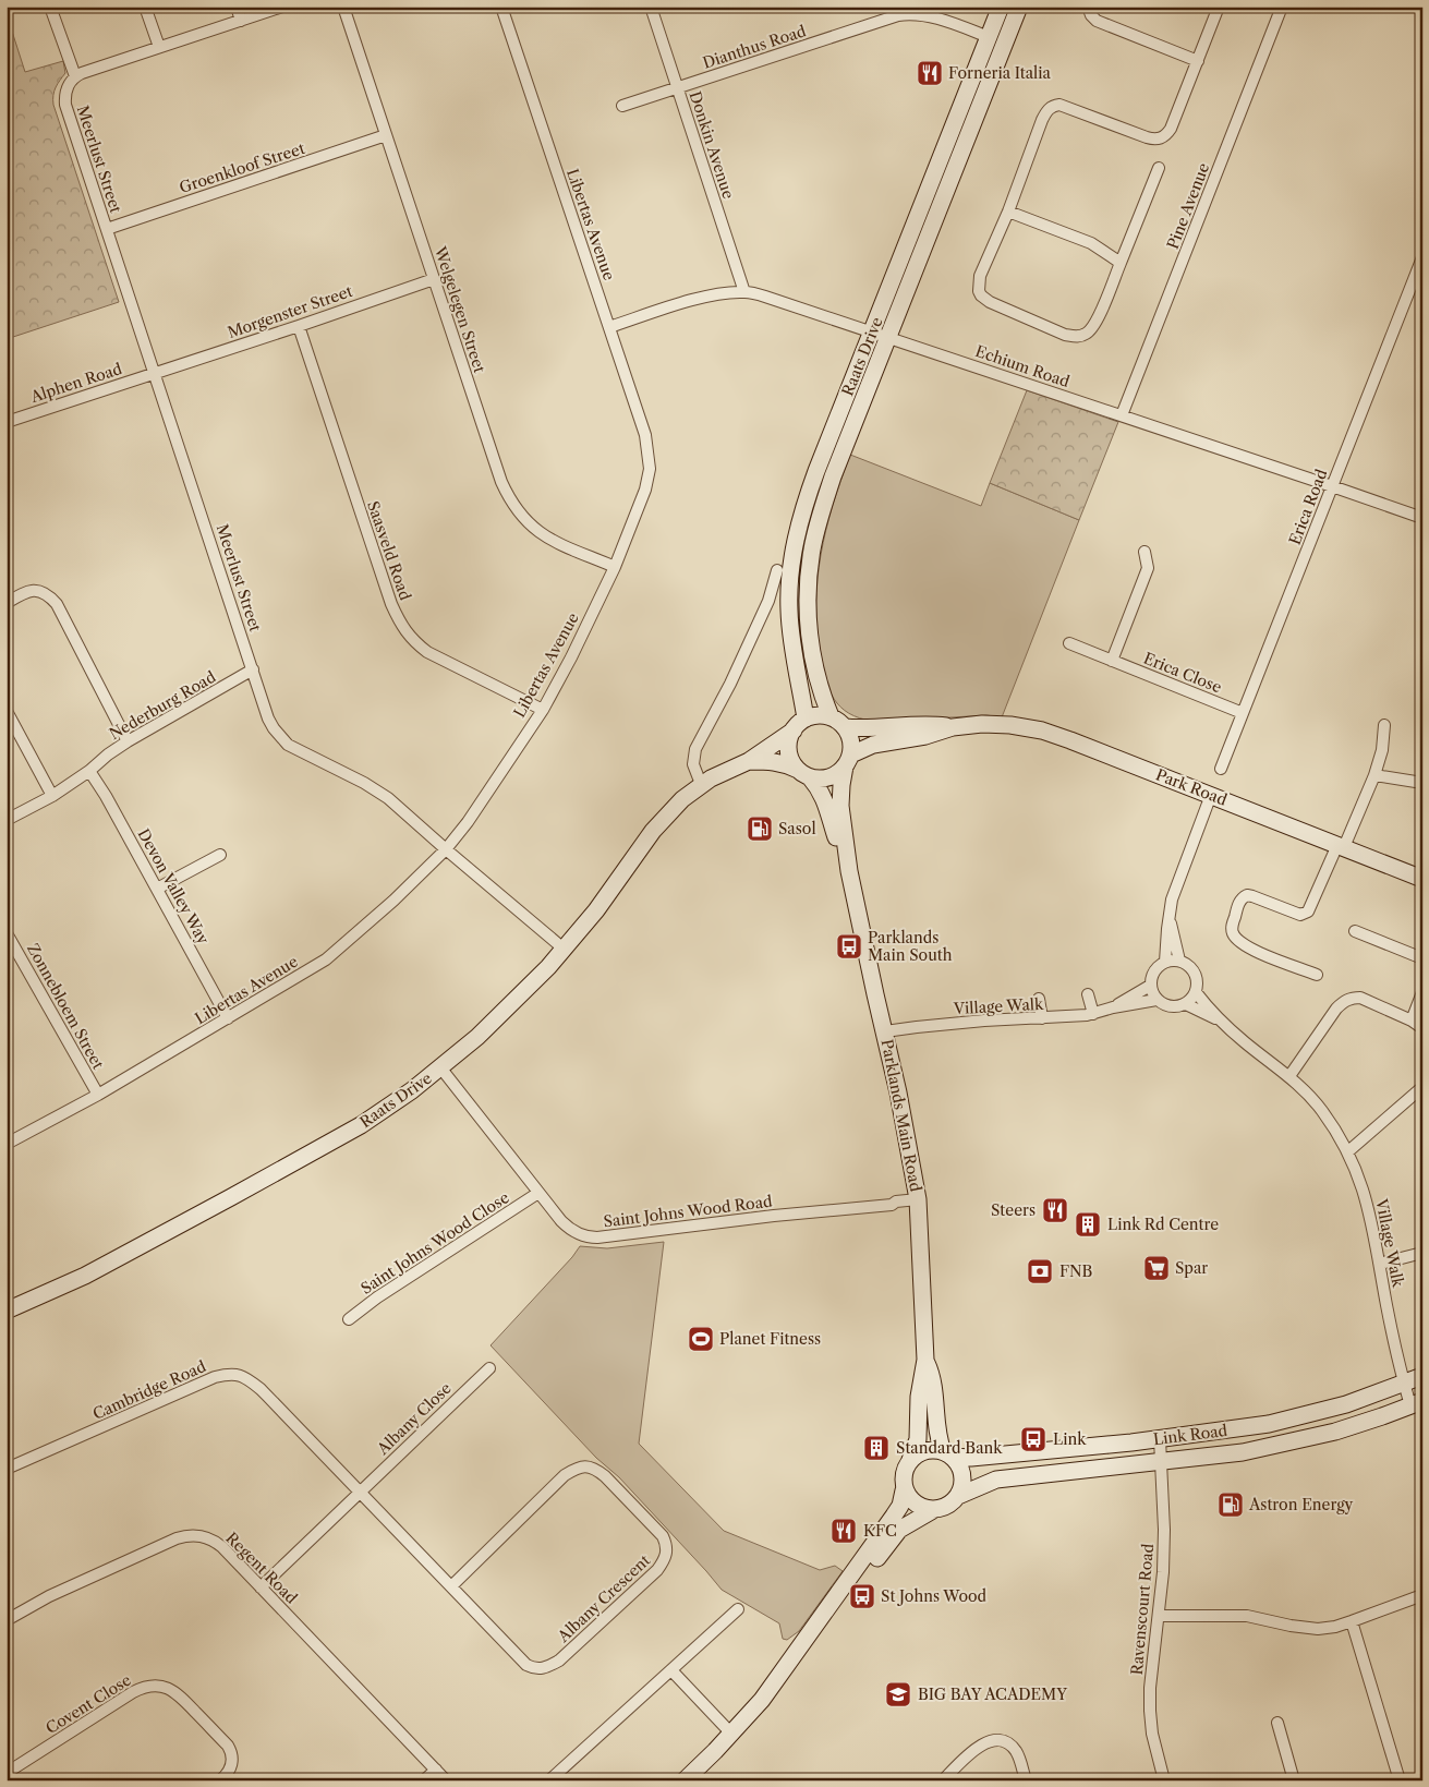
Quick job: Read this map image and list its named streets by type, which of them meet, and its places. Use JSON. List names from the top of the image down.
{
  "streets": {
    "street": [
      "Dianthus Road",
      "Donkin Avenue",
      "Meerlust Street",
      "Groenkloof Street",
      "Pine Avenue",
      "Libertas Avenue",
      "Welgelegen Street",
      "Morgenster Street",
      "Raats Drive",
      "Echium Road",
      "Alphen Road",
      "Erica Road",
      "Saasveld Road",
      "Erica Close",
      "Nederburg Road",
      "Park Road",
      "Devon Valley Way",
      "Zonnebloem Street",
      "Village Walk",
      "Parklands Main Road",
      "Saint Johns Wood Road",
      "Saint Johns Wood Close",
      "Cambridge Road",
      "Albany Close",
      "Link Road",
      "Regent Road",
      "Albany Crescent",
      "Ravenscourt Road",
      "Covent Close"
    ]
  },
  "crossings": [
    ["Dianthus Road", "Donkin Avenue"],
    ["Dianthus Road", "Raats Drive"],
    ["Donkin Avenue", "Echium Road"],
    ["Meerlust Street", "Groenkloof Street"],
    ["Meerlust Street", "Libertas Avenue"],
    ["Meerlust Street", "Morgenster Street"],
    ["Meerlust Street", "Raats Drive"],
    ["Meerlust Street", "Alphen Road"],
    ["Meerlust Street", "Nederburg Road"],
    ["Groenkloof Street", "Welgelegen Street"],
    ["Pine Avenue", "Echium Road"],
    ["Libertas Avenue", "Welgelegen Street"],
    ["Libertas Avenue", "Echium Road"],
    ["Libertas Avenue", "Saasveld Road"],
    ["Libertas Avenue", "Devon Valley Way"],
    ["Libertas Avenue", "Zonnebloem Street"],
    ["Welgelegen Street", "Morgenster Street"],
    ["Morgenster Street", "Alphen Road"],
    ["Morgenster Street", "Saasveld Road"],
    ["Raats Drive", "Echium Road"],
    ["Raats Drive", "Park Road"],
    ["Raats Drive", "Parklands Main Road"],
    ["Raats Drive", "Saint Johns Wood Road"],
    ["Echium Road", "Erica Road"],
    ["Erica Road", "Erica Close"],
    ["Nederburg Road", "Devon Valley Way"],
    ["Park Road", "Parklands Main Road"],
    ["Village Walk", "Parklands Main Road"],
    ["Village Walk", "Link Road"],
    ["Parklands Main Road", "Saint Johns Wood Road"],
    ["Parklands Main Road", "Link Road"],
    ["Saint Johns Wood Road", "Saint Johns Wood Close"],
    ["Cambridge Road", "Albany Close"],
    ["Cambridge Road", "Albany Crescent"],
    ["Albany Close", "Regent Road"],
    ["Albany Close", "Albany Crescent"],
    ["Link Road", "Ravenscourt Road"]
  ],
  "places": {
    "restaurant": ["Forneria Italia", "Steers", "KFC"],
    "fuel station": ["Sasol", "Astron Energy"],
    "bus stop": ["Parklands Main South", "Link", "St Johns Wood"],
    "building": ["Link Rd Centre", "Standard Bank"],
    "supermarket": ["Spar"],
    "bank": ["FNB"],
    "sports": ["Planet Fitness"],
    "school or university": ["BIG BAY ACADEMY"]
  }
}
